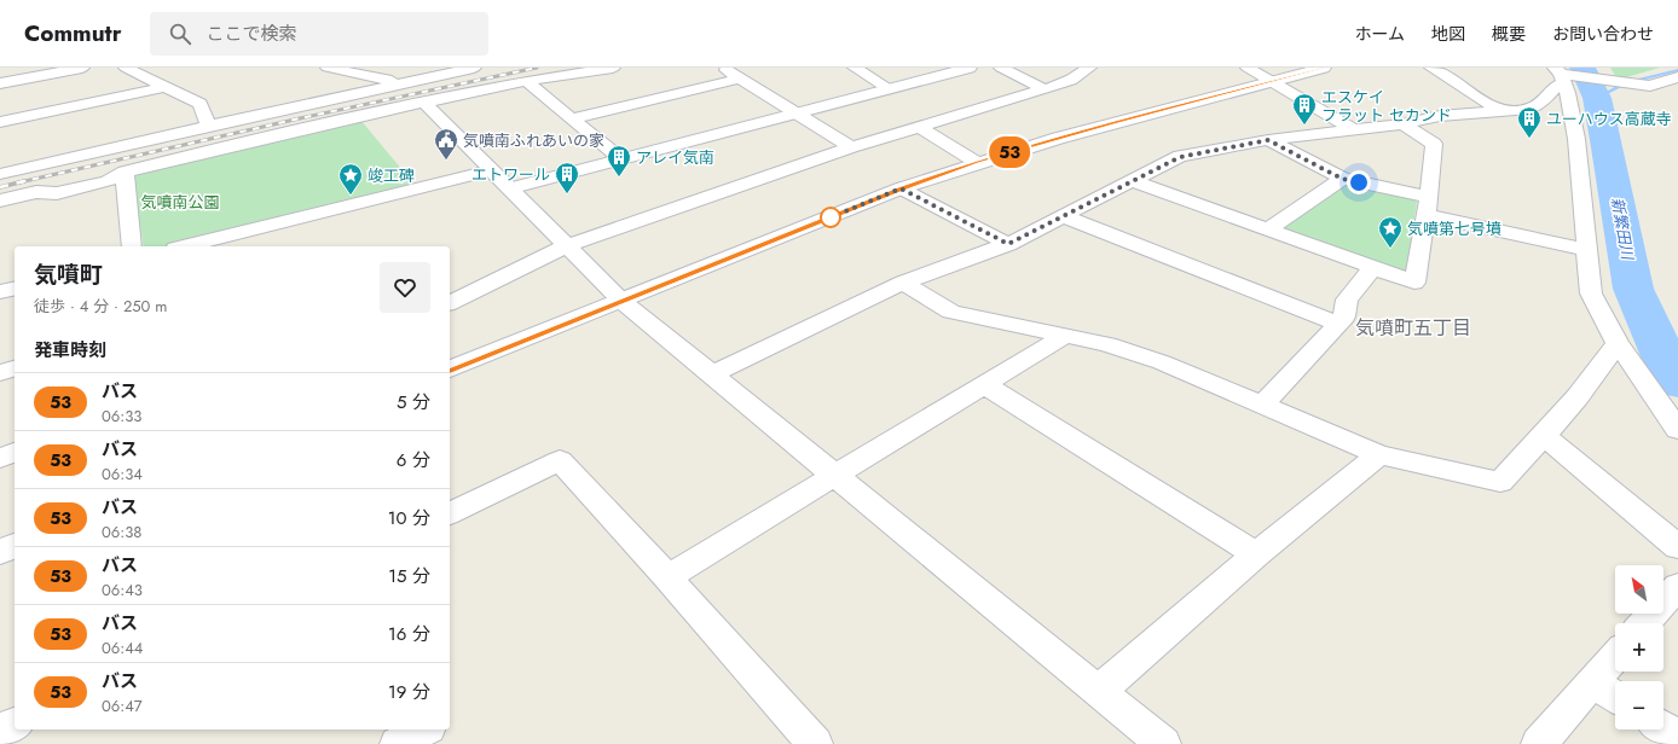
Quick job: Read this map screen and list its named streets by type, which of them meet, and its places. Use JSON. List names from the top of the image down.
{
  "districts": ["気噴町五丁目"],
  "water": ["新繁田川"],
  "parks": ["気噴南公園"],
  "places": {
    "building": [
      "エスケイ フラット セカンド",
      "ユーハウス高蔵寺",
      "アレイ気南",
      "エトワール"
    ],
    "public building": ["気噴南ふれあいの家"],
    "place": ["竣工碑", "気噴第七号墳"]
  },
  "lines": ["bus line 53"],
  "north": "top left",
  "page": {
    "header": "Commutr",
    "search": "ここで検索",
    "nav": [
      "ホーム",
      "地図",
      "概要",
      "お問い合わせ"
    ],
    "on_map": "53",
    "heading": [
      ["気噴町", "徒歩 · 4 分 · 250 m"],
      "発車時刻"
    ],
    "list": [
      {
        "mark": "53",
        "name": "バス",
        "note": "06:33",
        "value": "5 分"
      },
      {
        "mark": "53",
        "name": "バス",
        "note": "06:34",
        "value": "6 分"
      },
      {
        "mark": "53",
        "name": "バス",
        "note": "06:38",
        "value": "10 分"
      },
      {
        "mark": "53",
        "name": "バス",
        "note": "06:43",
        "value": "15 分"
      },
      {
        "mark": "53",
        "name": "バス",
        "note": "06:44",
        "value": "16 分"
      },
      {
        "mark": "53",
        "name": "バス",
        "note": "06:47",
        "value": "19 分"
      }
    ],
    "map_buttons": ["+", "−"]
  }
}
